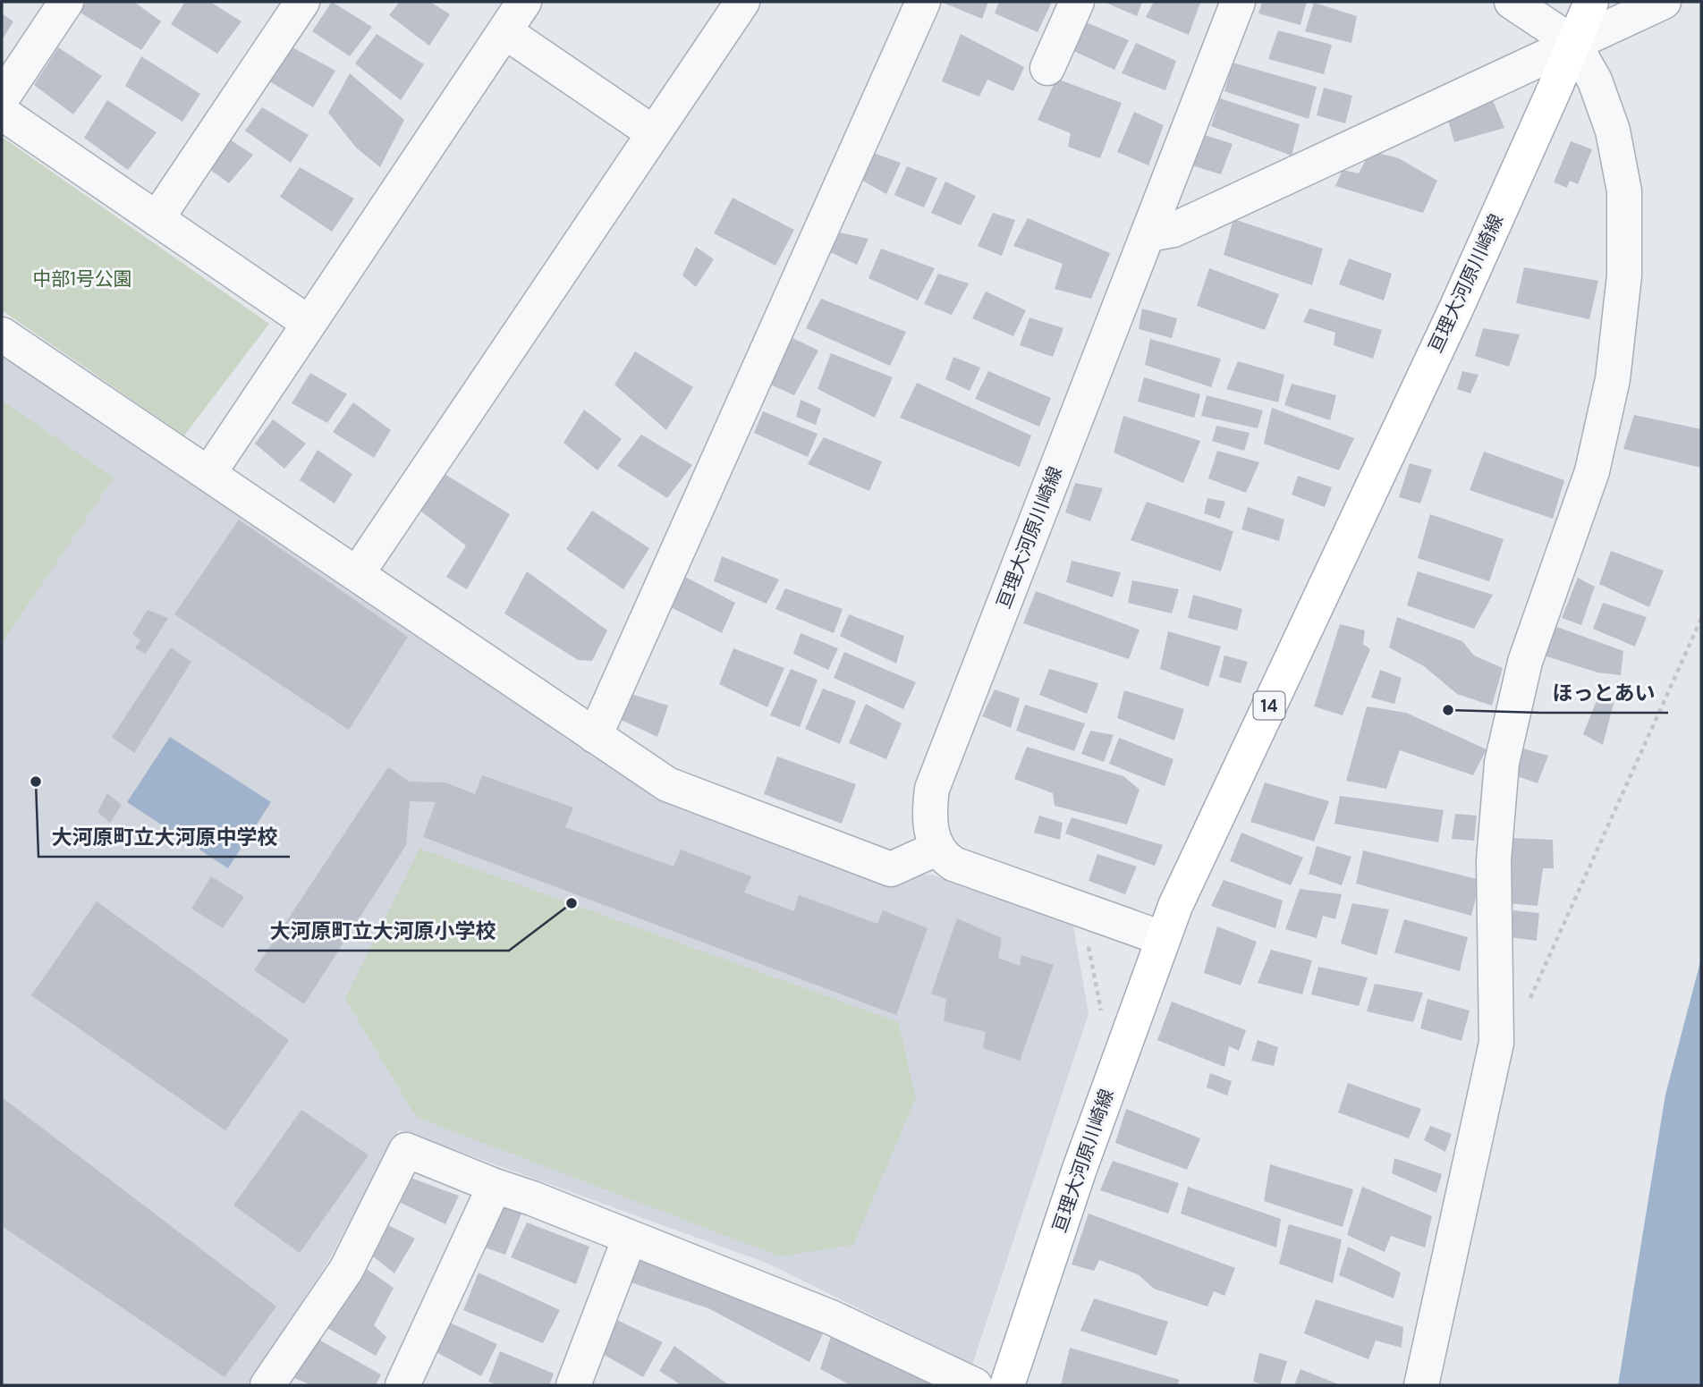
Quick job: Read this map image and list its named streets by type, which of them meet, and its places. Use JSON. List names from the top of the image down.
{
  "streets": {
    "main road": ["亘理大河原川崎線", "14"]
  },
  "parks": ["中部1号公園"],
  "places": ["ほっとあい", "大河原町立大河原中学校", "大河原町立大河原小学校"]
}
